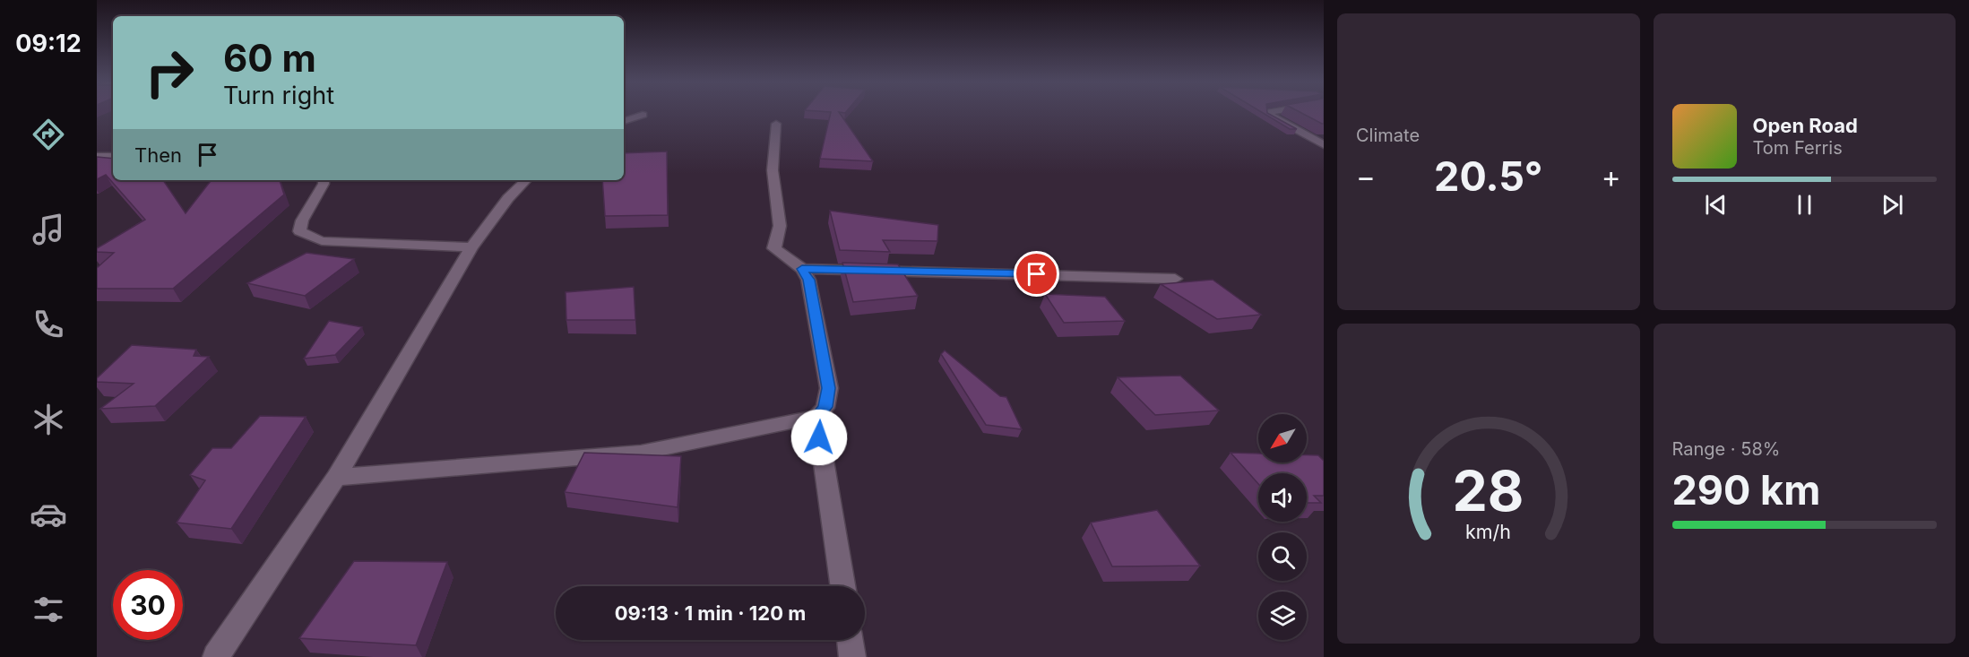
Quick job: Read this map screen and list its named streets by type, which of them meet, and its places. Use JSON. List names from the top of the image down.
{
  "north": "bottom left",
  "page": {
    "tabs": "09:12",
    "tile": [
      "Climate",
      ["Range · 58%", "290 km"]
    ],
    "turn": ["60 m", "Turn right"],
    "song": ["Open Road", "Tom Ferris"],
    "then": "Then",
    "heat": ["−", "20.5°", "+"],
    "limit": "30",
    "trip": "09:13 · 1 min · 120 m",
    "gauge": ["28", "km/h"]
  }
}
